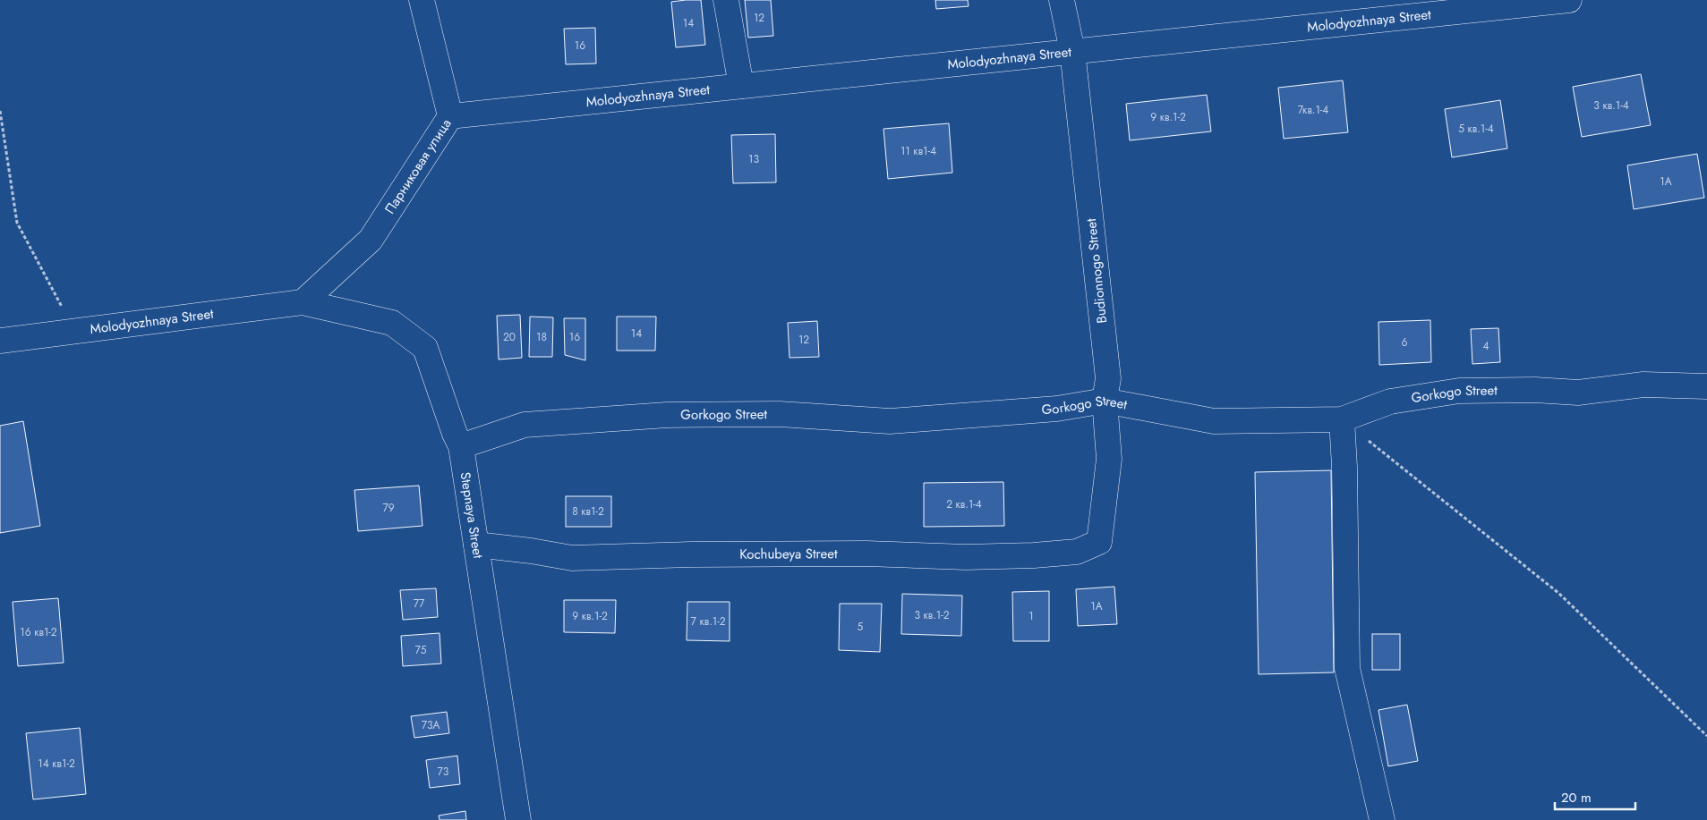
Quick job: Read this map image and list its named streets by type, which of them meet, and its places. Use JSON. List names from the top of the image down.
{
  "streets": {
    "street": [
      "Molodyozhnaya Street",
      "Парниковая улица",
      "Budionnogo Street",
      "Gorkogo Street",
      "Stepnaya Street",
      "Kochubeya Street"
    ]
  },
  "crossings": [
    ["Molodyozhnaya Street", "Парниковая улица"],
    ["Molodyozhnaya Street", "Budionnogo Street"],
    ["Molodyozhnaya Street", "Stepnaya Street"],
    ["Парниковая улица", "Stepnaya Street"],
    ["Budionnogo Street", "Gorkogo Street"],
    ["Budionnogo Street", "Kochubeya Street"],
    ["Gorkogo Street", "Stepnaya Street"],
    ["Stepnaya Street", "Kochubeya Street"]
  ],
  "house_numbers": [
    "12",
    "14",
    "16",
    "3 кв.1-4",
    "7кв.1-4",
    "9 кв.1-2",
    "5 кв.1-4",
    "11 кв1-4",
    "13",
    "1А",
    "14",
    "20",
    "18",
    "16",
    "12",
    "6",
    "4",
    "2 кв.1-4",
    "79",
    "8 кв1-2",
    "77",
    "1А",
    "3 кв.1-2",
    "9 кв.1-2",
    "1",
    "7 кв.1-2",
    "5",
    "16 кв1-2",
    "75",
    "73А",
    "14 кв1-2",
    "73"
  ],
  "scale_bar": "20 m"
}
